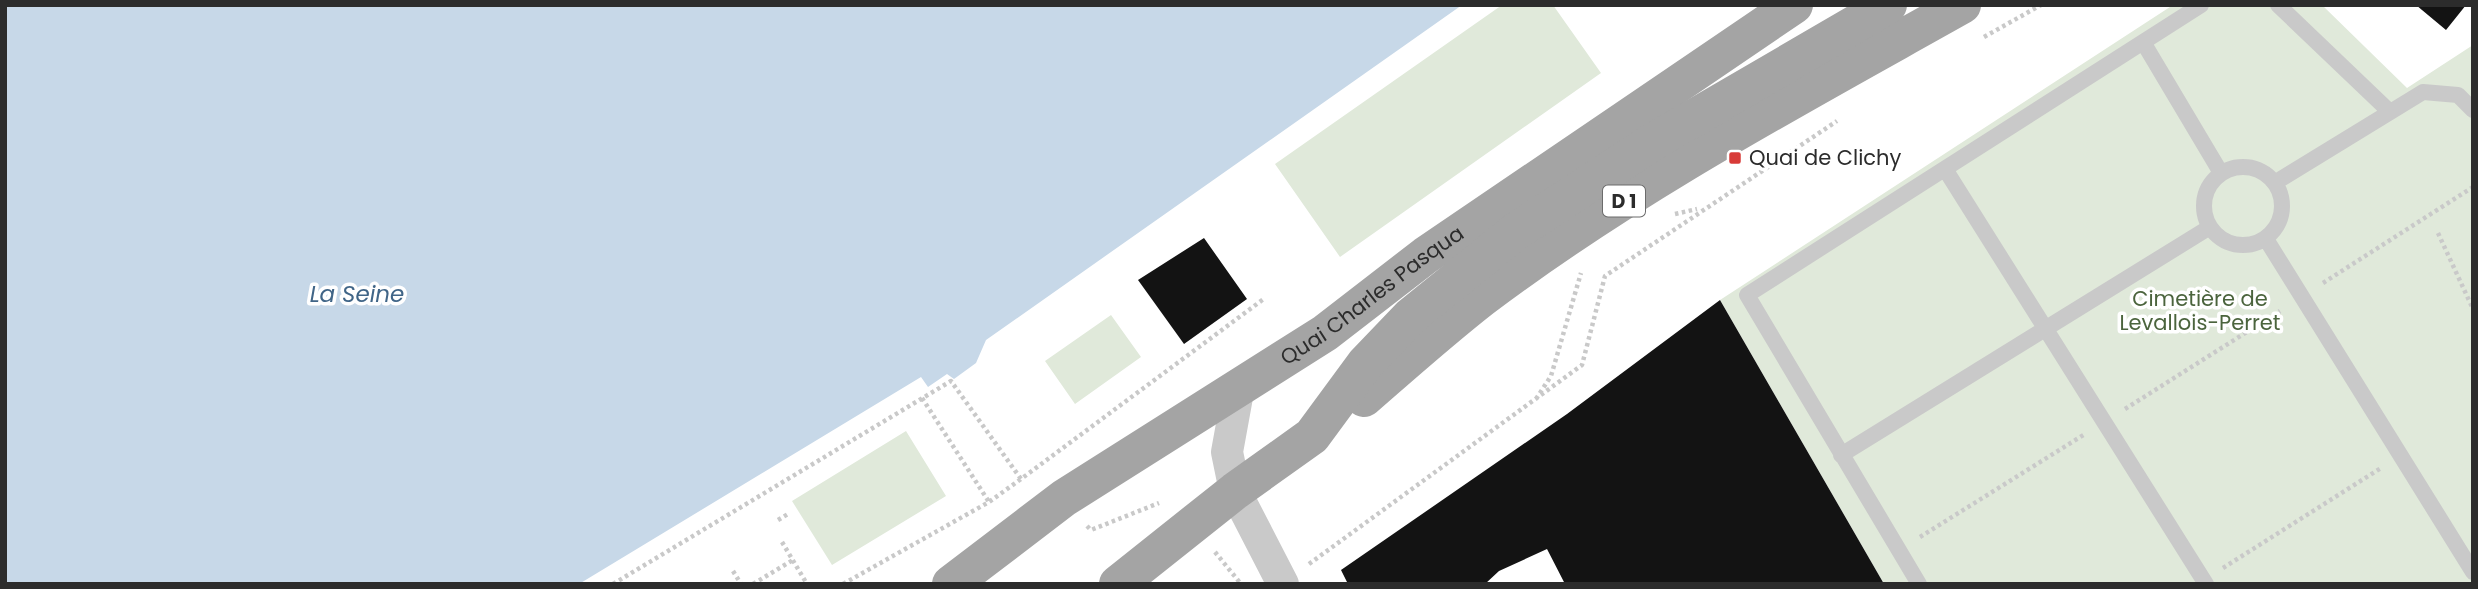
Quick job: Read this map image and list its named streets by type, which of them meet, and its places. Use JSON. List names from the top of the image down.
{
  "streets": {
    "main road": ["D 1", "Quai Charles Pasqua"]
  },
  "crossings": [
    ["D 1", "Quai Charles Pasqua"]
  ],
  "water": ["La Seine"],
  "parks": ["Cimetière de Levallois-Perret"],
  "places": {
    "transit": ["Quai de Clichy"]
  }
}
